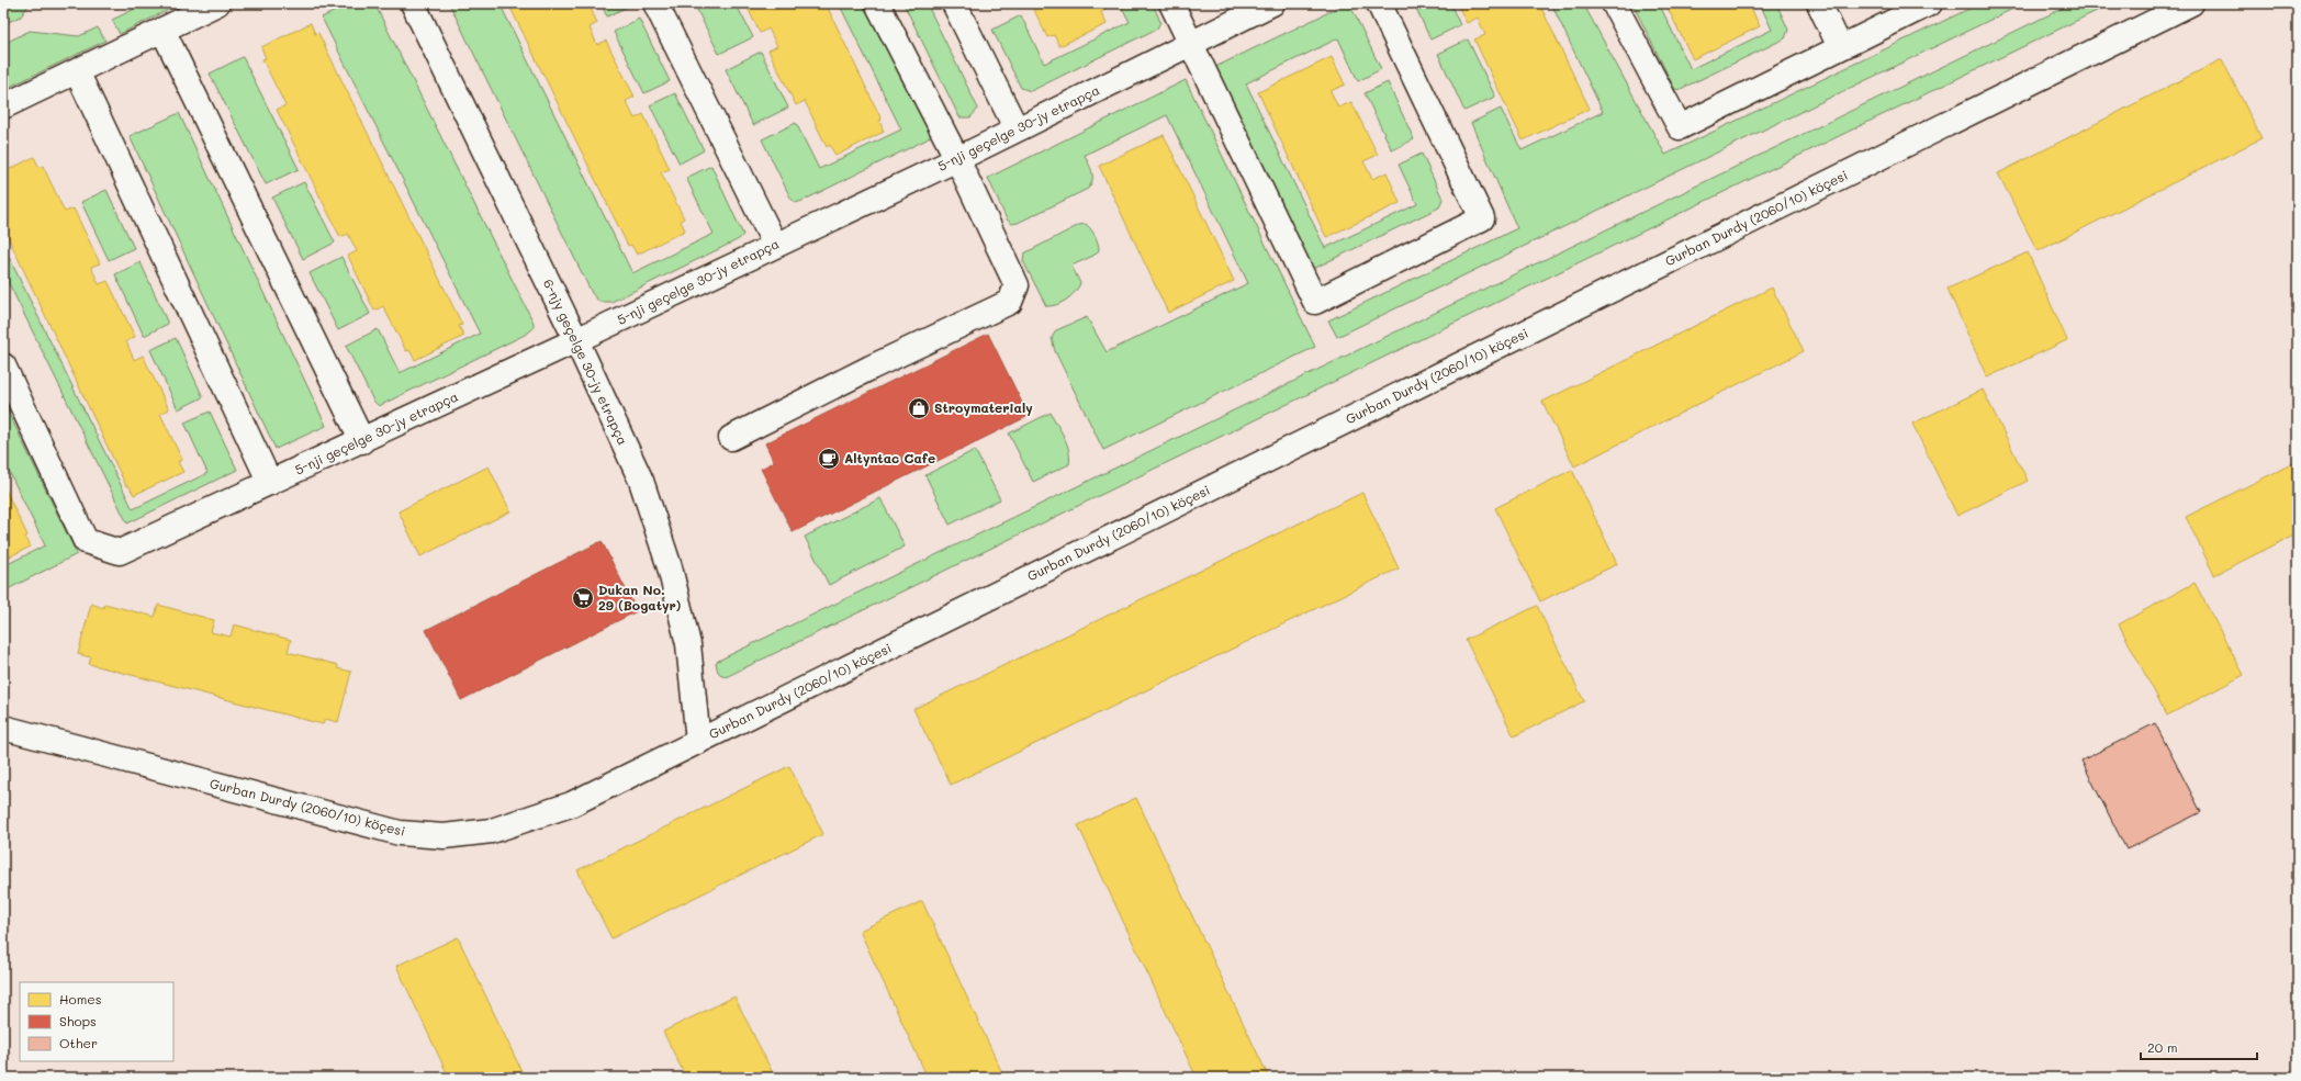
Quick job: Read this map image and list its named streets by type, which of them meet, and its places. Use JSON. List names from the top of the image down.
{
  "streets": {
    "street": ["5-nji geçelge 30-jy etrapça", "Gurban Durdy (2060/10) köçesi", "6-njy geçelge 30-jy etrapça"]
  },
  "crossings": [
    ["5-nji geçelge 30-jy etrapça", "6-njy geçelge 30-jy etrapça"],
    ["Gurban Durdy (2060/10) köçesi", "6-njy geçelge 30-jy etrapça"]
  ],
  "places": {
    "shop": ["Stroymaterialy"],
    "cafe": ["Altyntac Cafe"],
    "supermarket": ["Dukan No. 29 (Bogatyr)"]
  },
  "legend": ["Homes", "Shops", "Other"],
  "scale_bar": "20 m"
}
